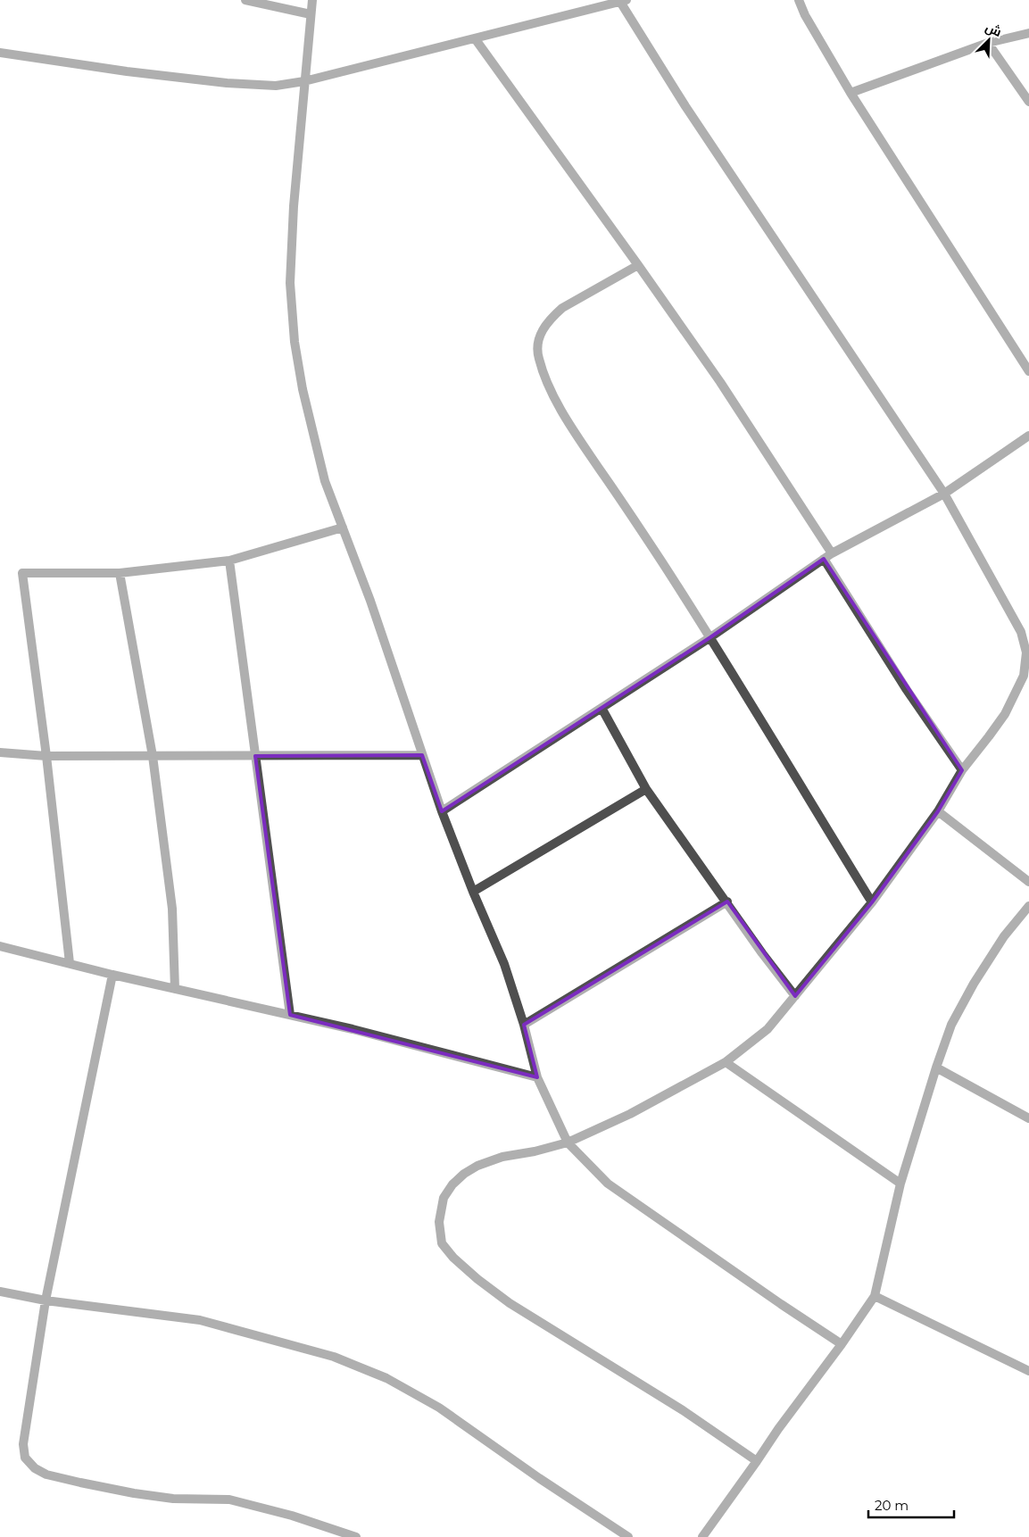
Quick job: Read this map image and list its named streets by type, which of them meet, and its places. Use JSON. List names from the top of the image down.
{
  "scale_bar": "20 m",
  "north": "top right"
}
